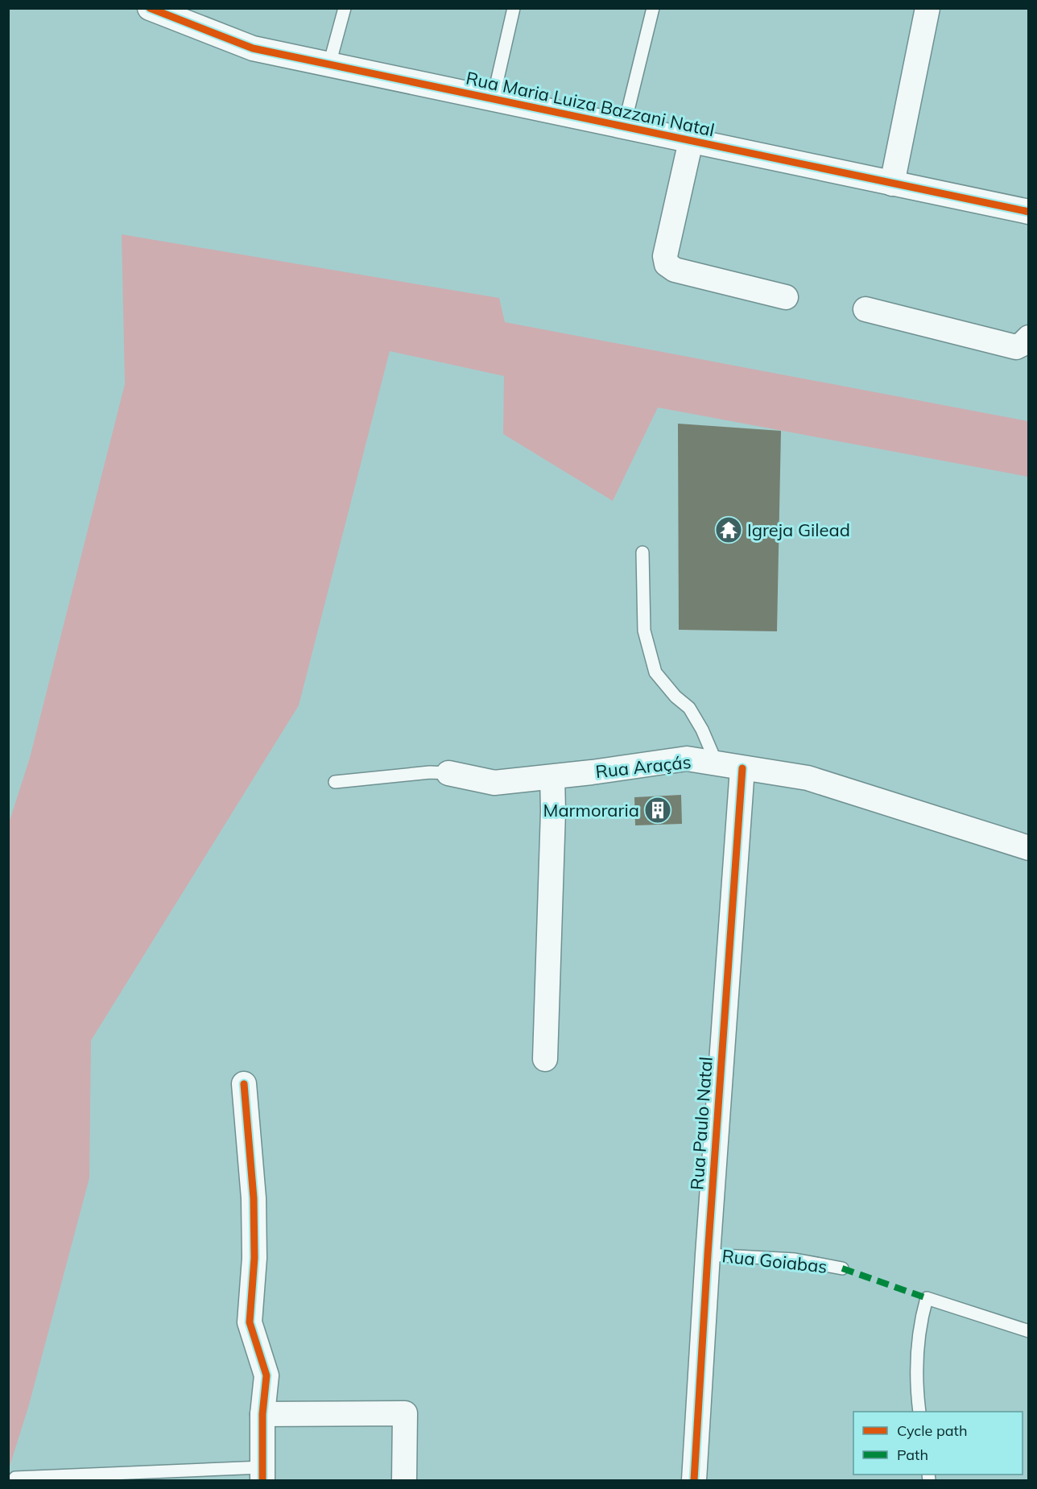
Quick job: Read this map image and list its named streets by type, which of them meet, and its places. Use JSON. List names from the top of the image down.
{
  "streets": {
    "street": ["Rua Maria Luiza Bazzani Natal", "Rua Araçás", "Rua Paulo Natal"],
    "lane": ["Rua Goiabas"]
  },
  "crossings": [
    ["Rua Araçás", "Rua Paulo Natal"],
    ["Rua Paulo Natal", "Rua Goiabas"]
  ],
  "places": {
    "temple": ["Igreja Gilead"],
    "building": ["Marmoraria"]
  },
  "legend": ["Cycle path", "Path"]
}
